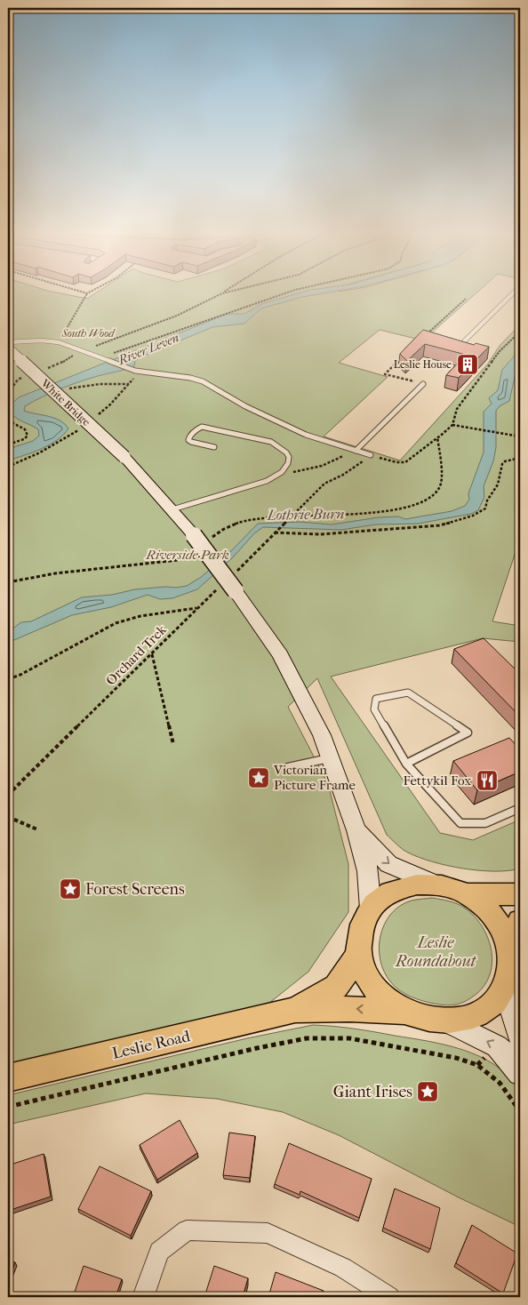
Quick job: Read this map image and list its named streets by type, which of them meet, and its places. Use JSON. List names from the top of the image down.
{
  "streets": {
    "main road": ["White Bridge", "Leslie Road"],
    "path": ["Orchard Trek"]
  },
  "water": ["River Leven", "Lothrie Burn"],
  "parks": ["South Wood", "Riverside Park", "Leslie Roundabout"],
  "places": {
    "building": ["Leslie House"],
    "place": ["Victorian Picture Frame", "Forest Screens", "Giant Irises"],
    "restaurant": ["Fettykil Fox"]
  }
}
